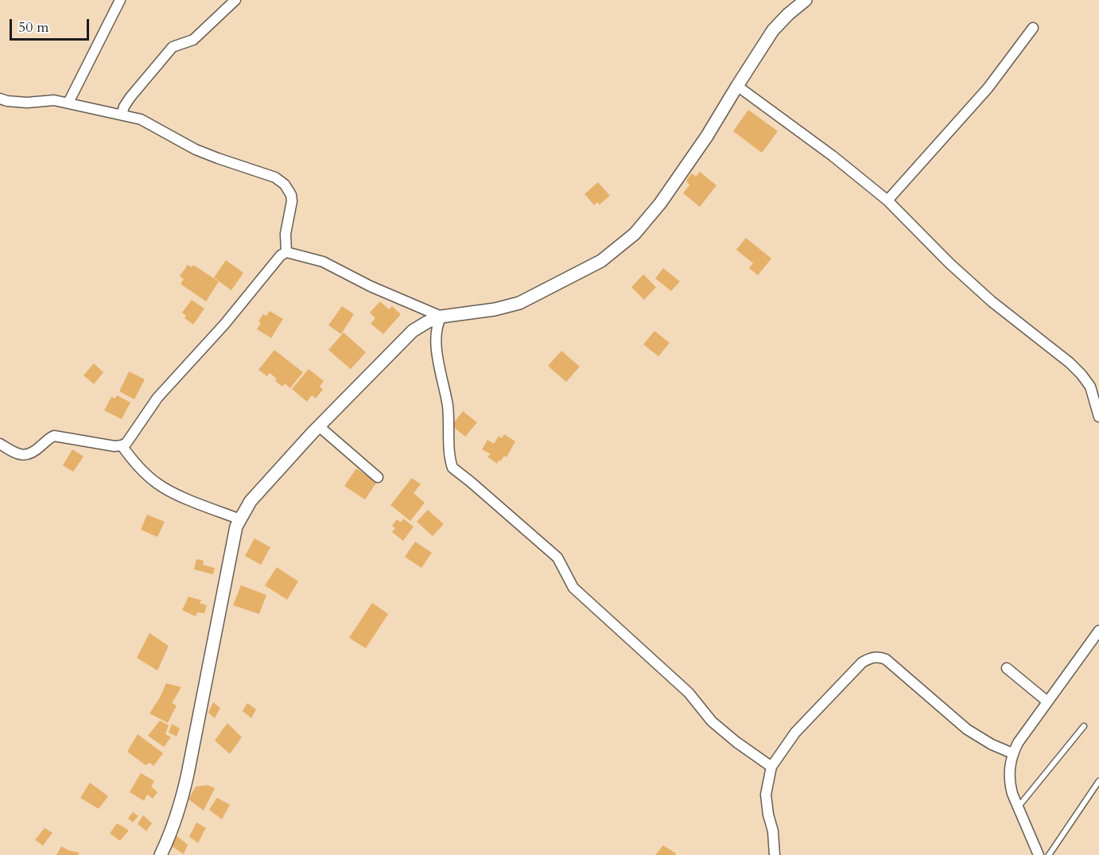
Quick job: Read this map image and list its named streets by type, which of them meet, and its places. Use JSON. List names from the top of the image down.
{
  "scale_bar": "50 m"
}
